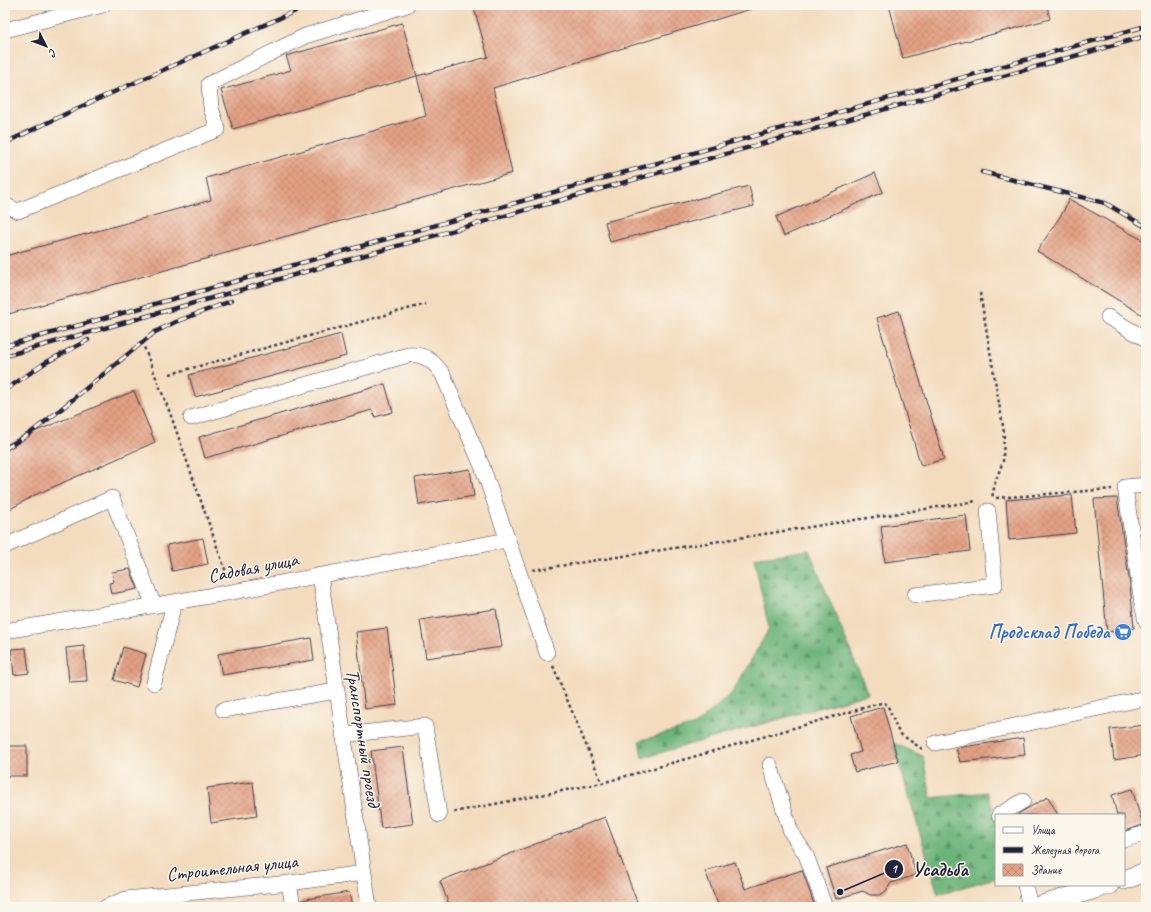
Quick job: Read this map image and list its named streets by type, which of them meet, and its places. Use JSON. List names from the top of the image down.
{
  "streets": {
    "street": ["Садовая улица", "Транспортный проезд", "Строительная улица"]
  },
  "crossings": [
    ["Садовая улица", "Транспортный проезд"],
    ["Транспортный проезд", "Строительная улица"]
  ],
  "places": {
    "supermarket": ["Продсклад Победа"],
    "other": ["Усадьба"]
  },
  "legend": ["Улица", "Железная дорога", "Здание"],
  "north": "bottom right"
}
